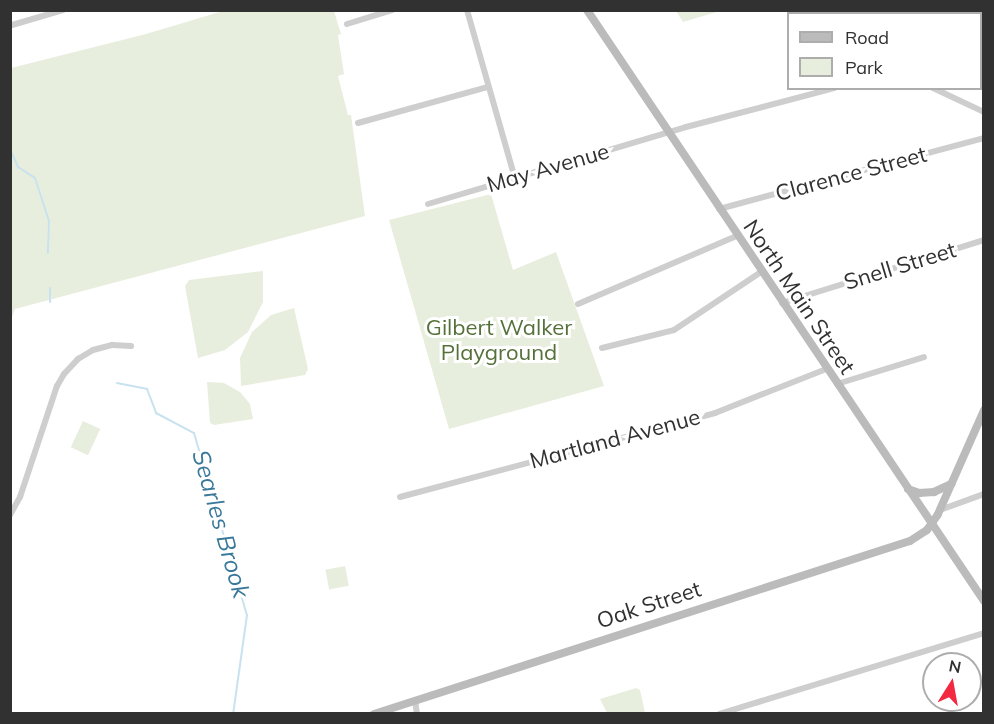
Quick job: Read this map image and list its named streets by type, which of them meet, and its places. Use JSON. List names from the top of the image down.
{
  "streets": {
    "main road": ["North Main Street", "Oak Street"],
    "street": [
      "May Avenue",
      "Clarence Street",
      "Snell Street",
      "Martland Avenue"
    ]
  },
  "crossings": [
    ["May Avenue", "North Main Street"],
    ["Clarence Street", "North Main Street"],
    ["Snell Street", "North Main Street"],
    ["North Main Street", "Martland Avenue"],
    ["North Main Street", "Oak Street"]
  ],
  "water": ["Searles Brook"],
  "parks": ["Gilbert Walker Playground"],
  "legend": ["Road", "Park"],
  "north": "top"
}
